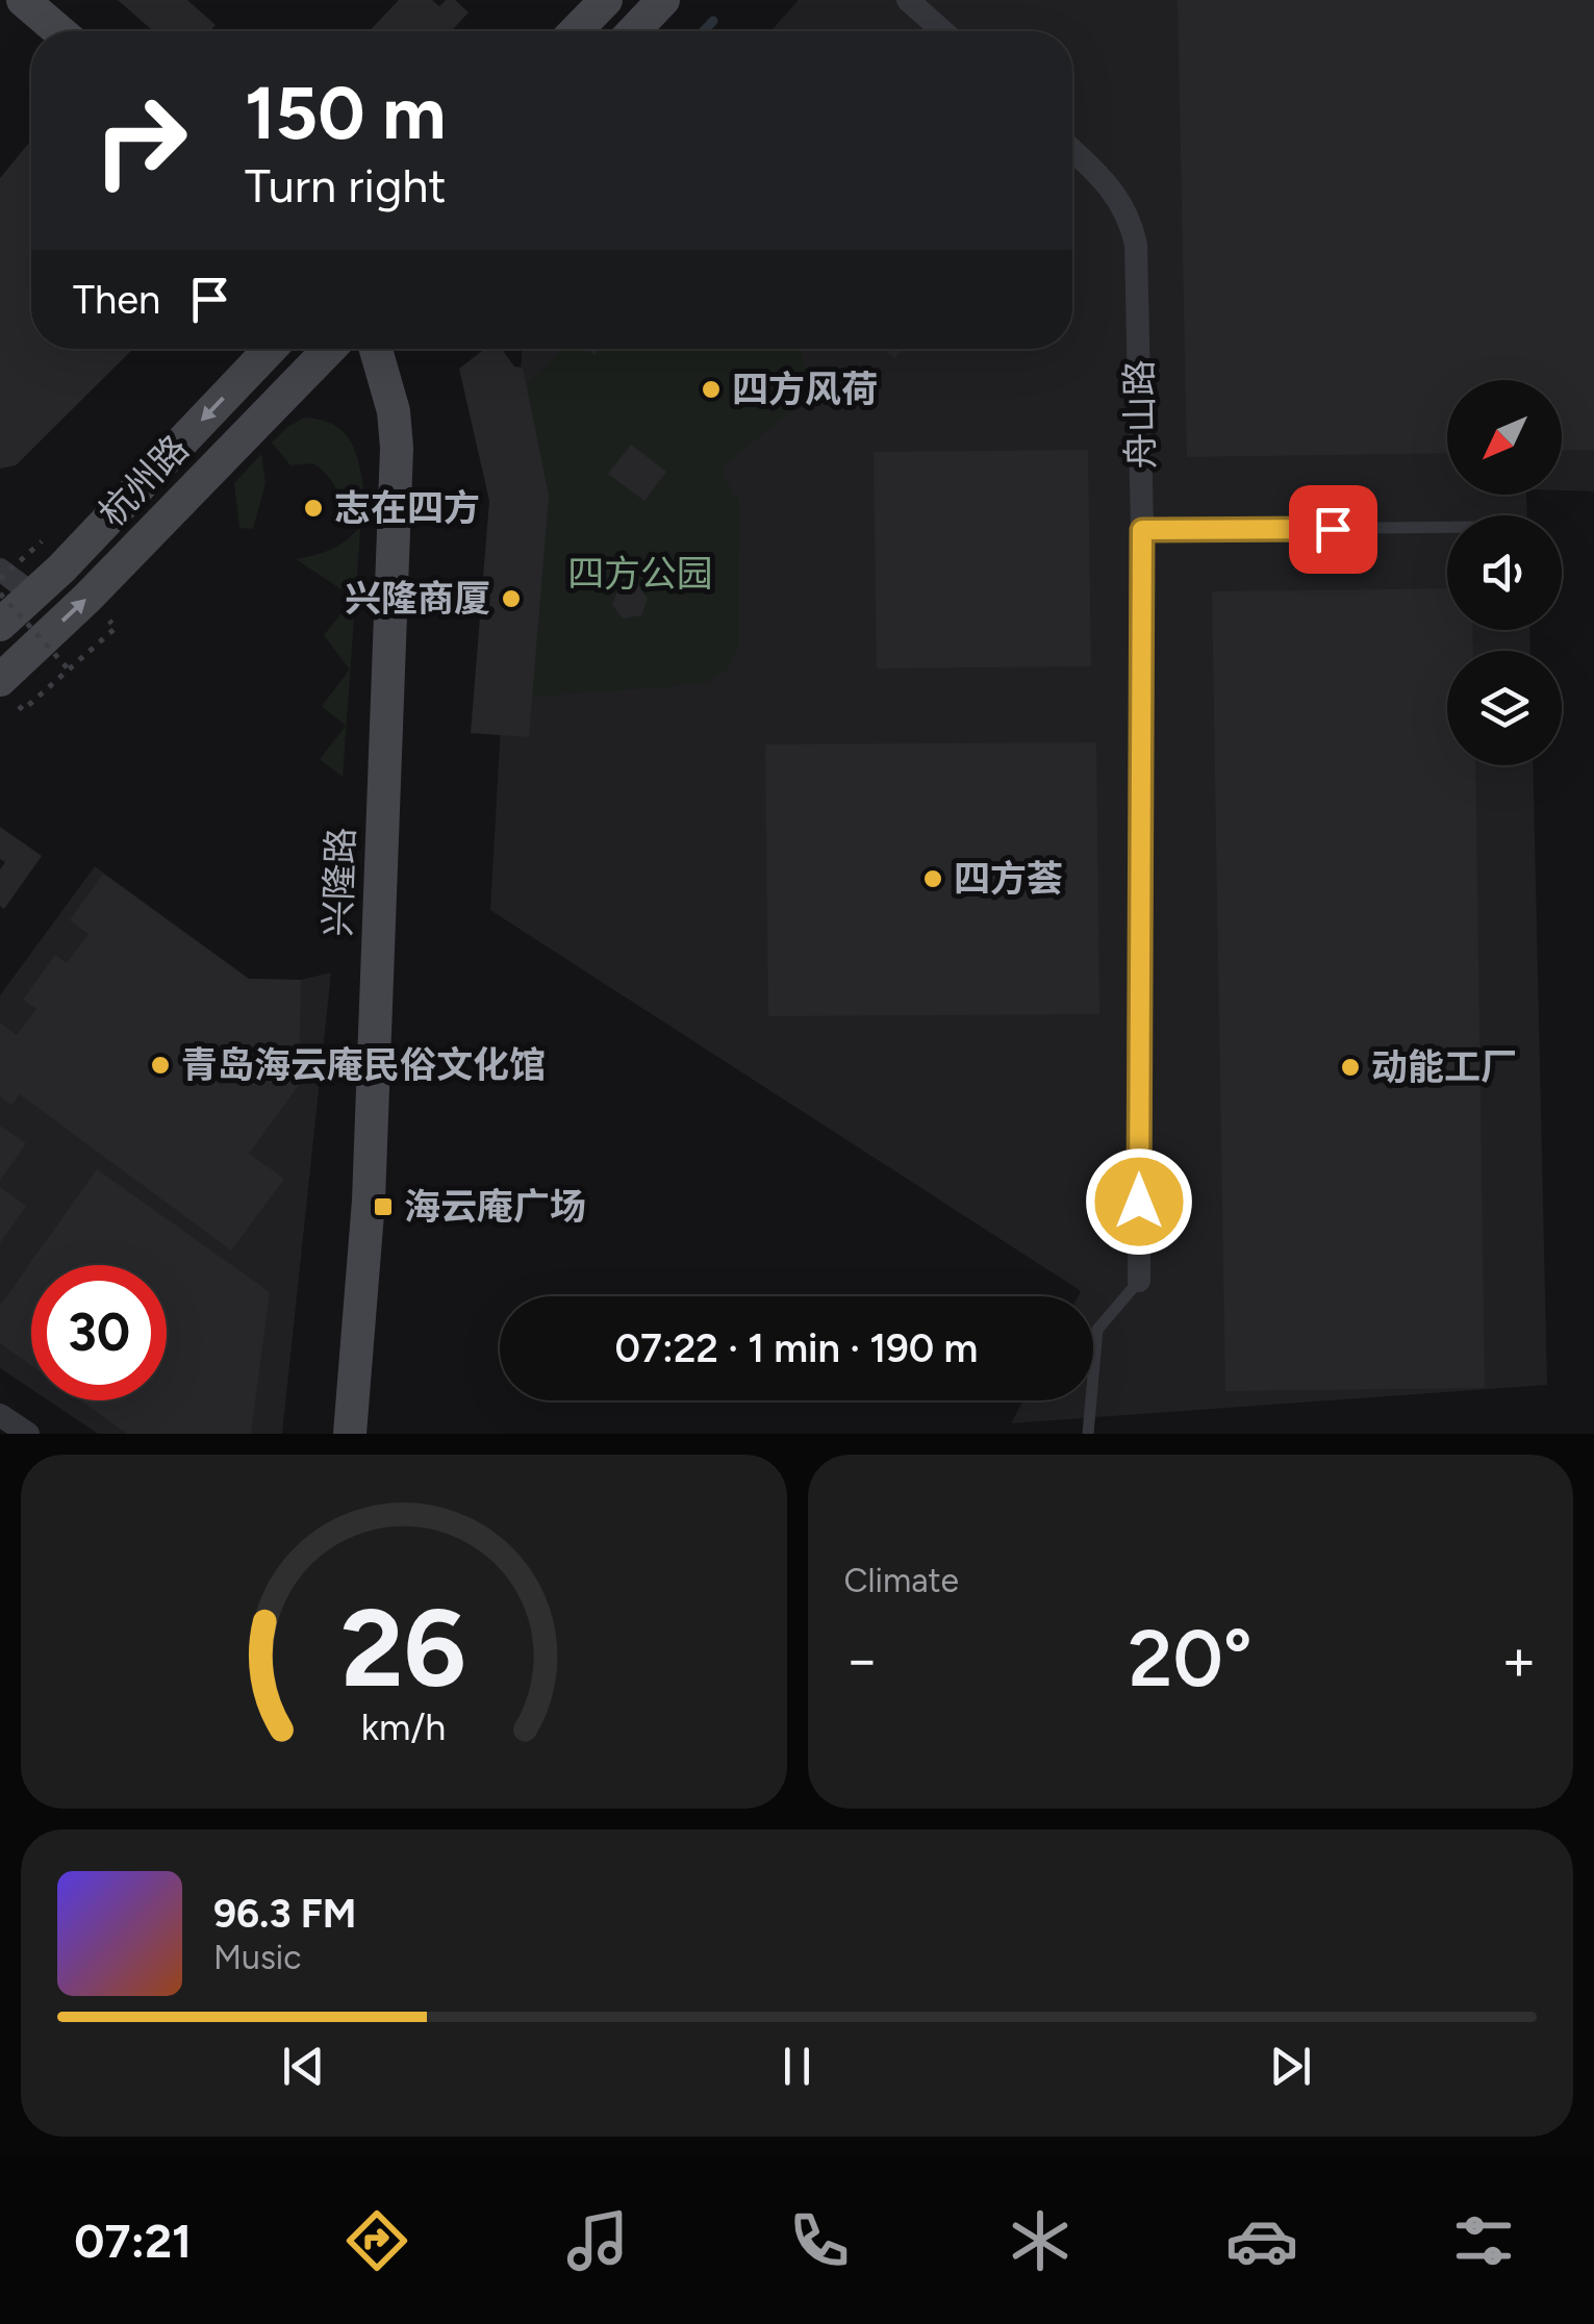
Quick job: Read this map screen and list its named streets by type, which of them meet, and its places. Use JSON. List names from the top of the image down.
{
  "streets": {
    "main road": ["杭州路", "兴隆路"],
    "street": ["舟山路"]
  },
  "parks": ["四方公园"],
  "places": {
    "other": [
      "四方风荷",
      "志在四方",
      "兴隆商厦",
      "四方荟",
      "青岛海云庵民俗文化馆",
      "动能工厂"
    ],
    "transit": ["海云庵广场"]
  },
  "north": "bottom left",
  "page": {
    "turn": ["150 m", "Turn right"],
    "then": "Then",
    "limit": "30",
    "trip": "07:22 · 1 min · 190 m",
    "tile": "Climate",
    "heat": ["−", "20°", "+"],
    "song": ["96.3 FM", "Music"],
    "tabs": "07:21",
    "gauge": ["26", "km/h"]
  }
}
